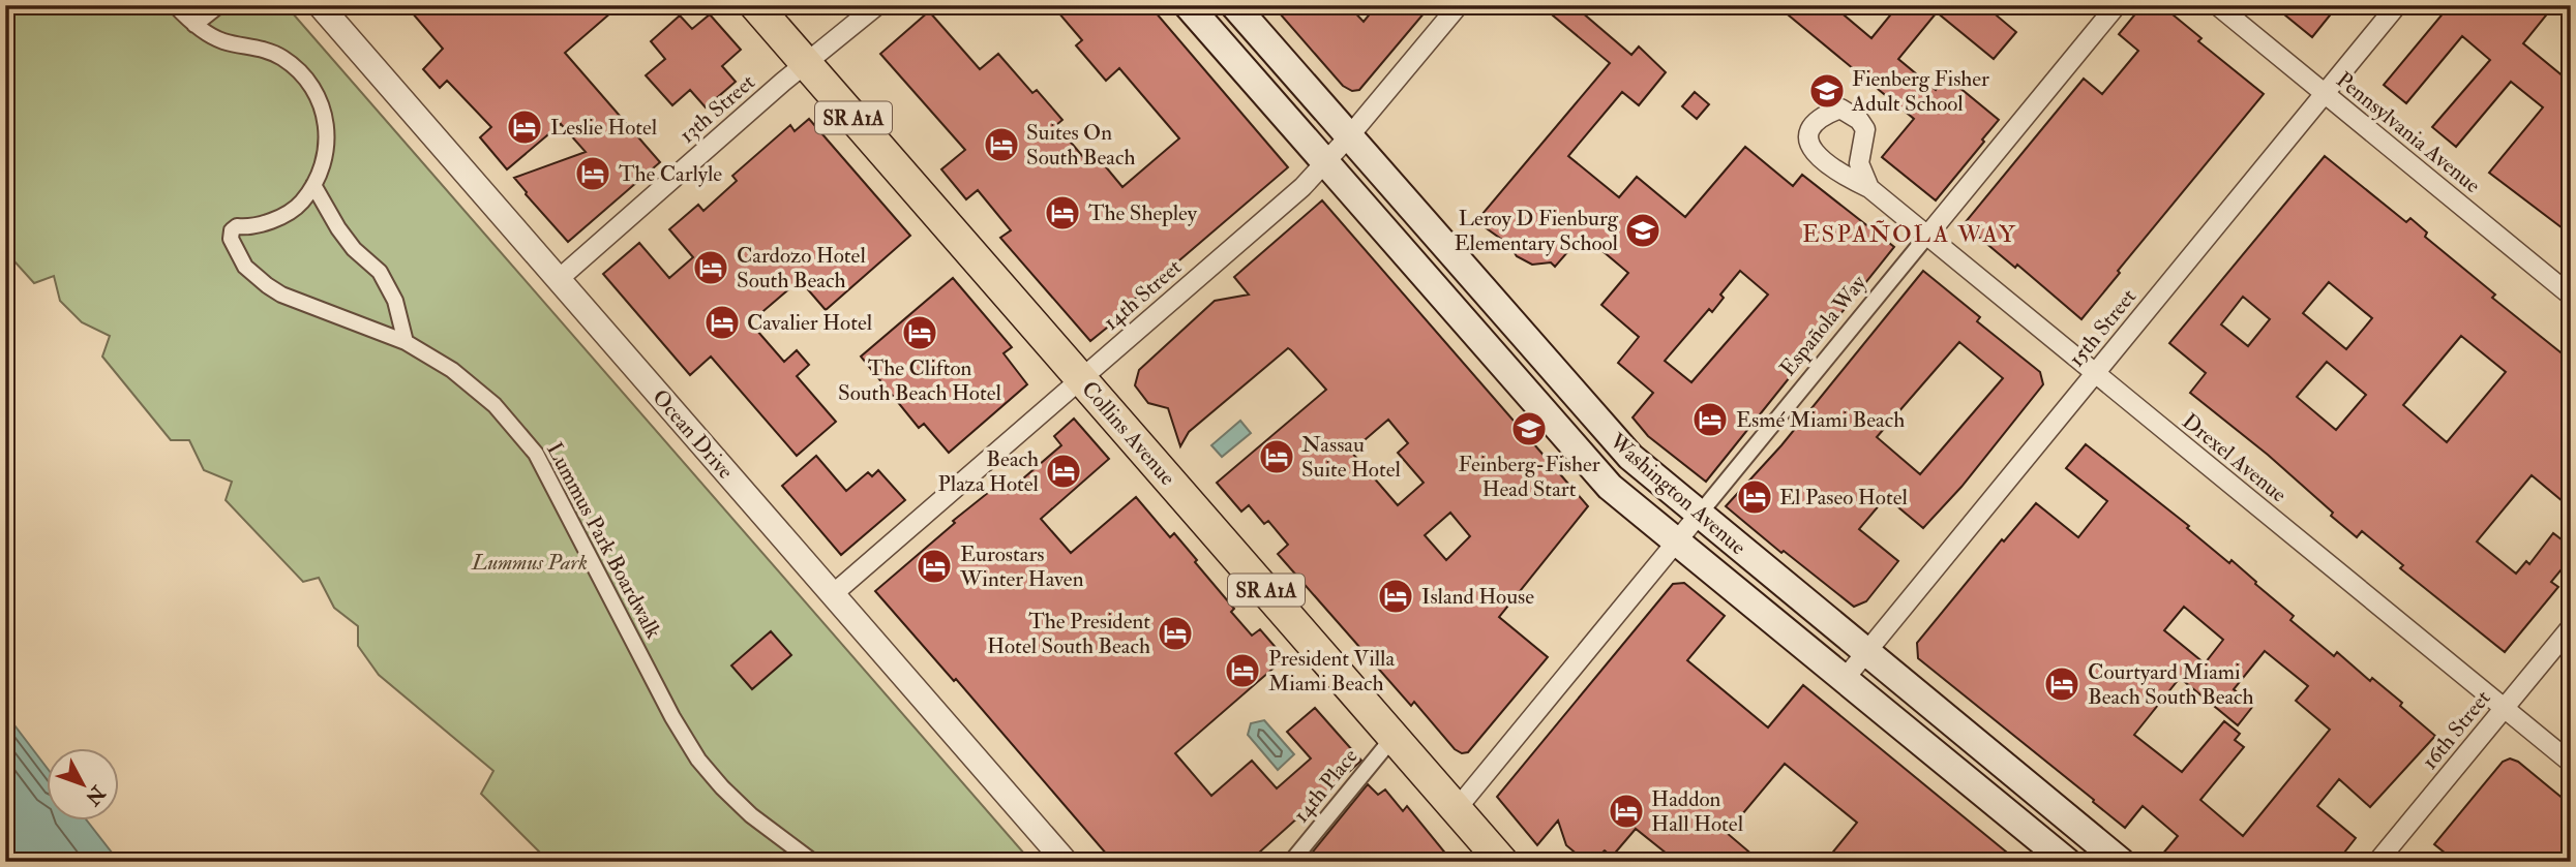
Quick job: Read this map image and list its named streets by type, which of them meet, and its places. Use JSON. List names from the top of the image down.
{
  "streets": {
    "main road": ["SR A1A", "Collins Avenue", "Washington Avenue"],
    "street": [
      "13th Street",
      "Pennsylvania Avenue",
      "14th Street",
      "Española Way",
      "15th Street",
      "Ocean Drive",
      "Drexel Avenue",
      "Lummus Park Boardwalk",
      "16th Street",
      "14th Place"
    ]
  },
  "crossings": [
    ["13th Street", "Collins Avenue"],
    ["13th Street", "Ocean Drive"],
    ["Pennsylvania Avenue", "15th Street"],
    ["14th Street", "Collins Avenue"],
    ["14th Street", "Ocean Drive"],
    ["14th Street", "Washington Avenue"],
    ["Española Way", "Collins Avenue"],
    ["Española Way", "Drexel Avenue"],
    ["Española Way", "Washington Avenue"],
    ["15th Street", "Drexel Avenue"],
    ["15th Street", "Washington Avenue"],
    ["Collins Avenue", "14th Place"],
    ["Drexel Avenue", "16th Street"]
  ],
  "districts": ["ESPAÑOLA WAY"],
  "parks": ["Lummus Park"],
  "places": {
    "school or university": ["Fienberg Fisher Adult School", "Leroy D Fienburg Elementary School", "Feinberg-Fisher Head Start"],
    "hotel": [
      "Leslie Hotel",
      "Suites On South Beach",
      "The Carlyle",
      "The Shepley",
      "Cardozo Hotel South Beach",
      "Cavalier Hotel",
      "The Clifton South Beach Hotel",
      "Esmé Miami Beach",
      "Nassau Suite Hotel",
      "Beach Plaza Hotel",
      "El Paseo Hotel",
      "Eurostars Winter Haven",
      "Island House",
      "The President Hotel South Beach",
      "President Villa Miami Beach",
      "Courtyard Miami Beach South Beach",
      "Haddon Hall Hotel"
    ]
  },
  "north": "bottom right"
}
